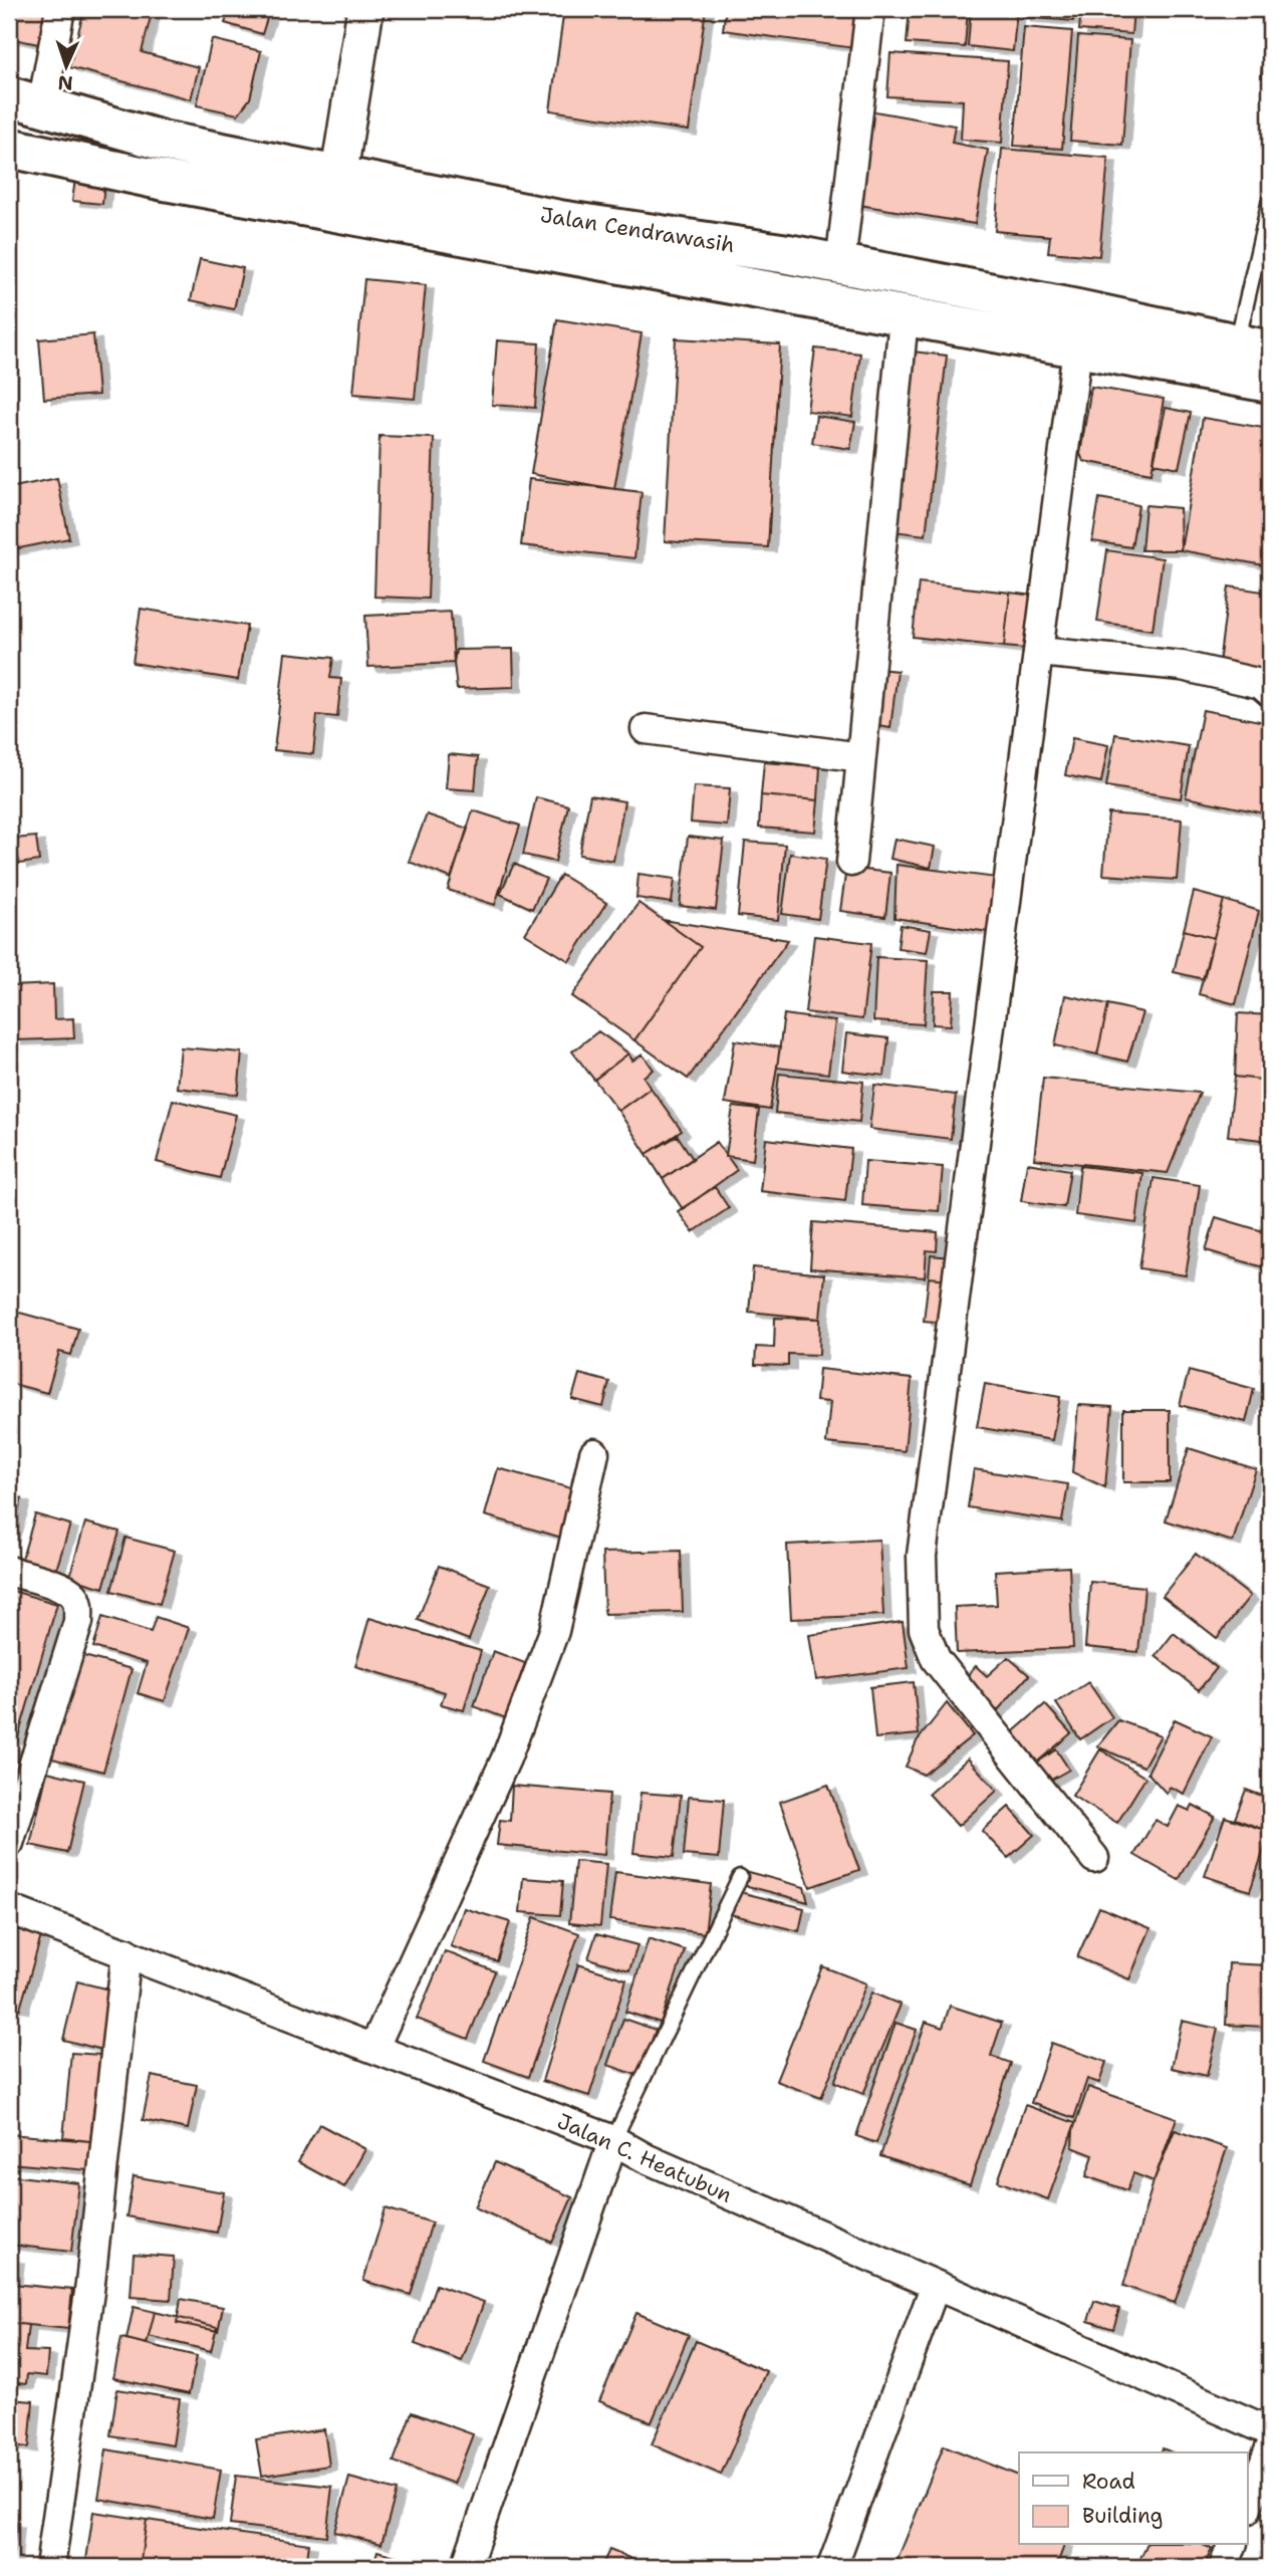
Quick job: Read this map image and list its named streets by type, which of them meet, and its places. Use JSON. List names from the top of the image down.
{
  "streets": {
    "main road": ["Jalan Cendrawasih"],
    "street": ["Jalan C. Heatubun"]
  },
  "legend": ["Road", "Building"],
  "north": "bottom"
}
